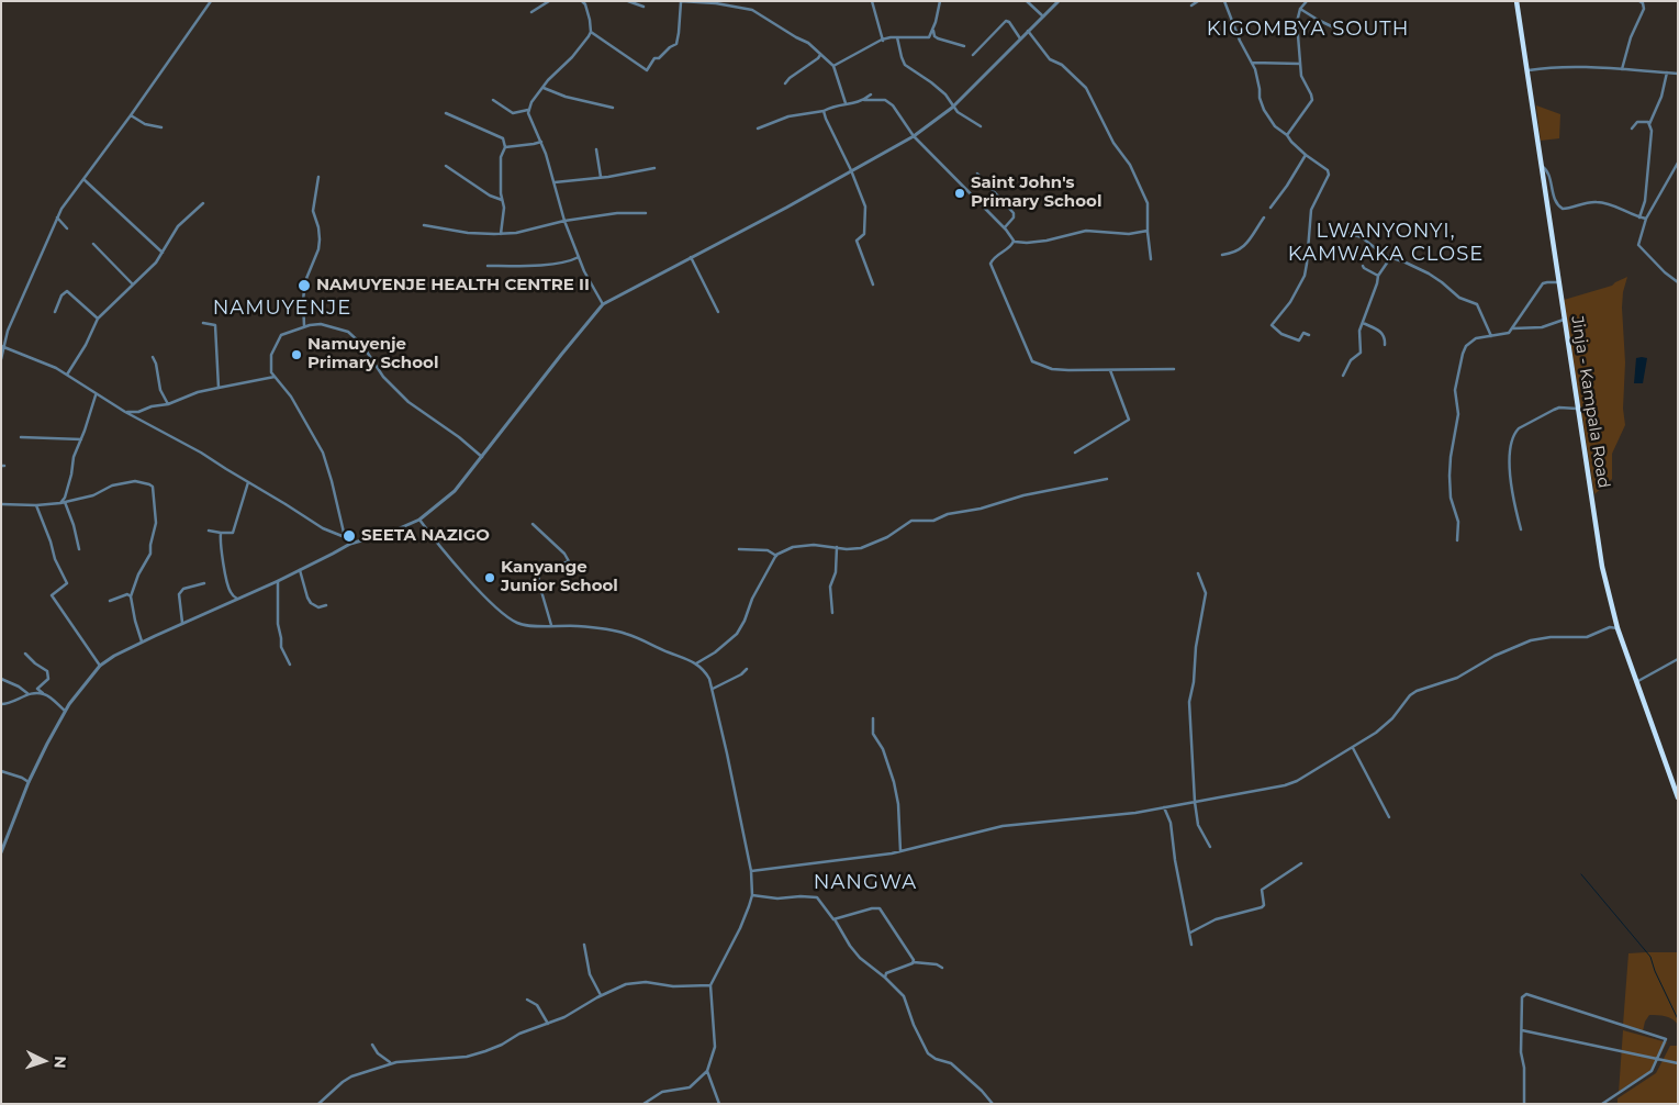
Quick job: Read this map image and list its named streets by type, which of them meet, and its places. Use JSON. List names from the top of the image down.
{
  "streets": {
    "highway": ["Jinja - Kampala Road"]
  },
  "districts": [
    "KIGOMBYA SOUTH",
    "LWANYONYI, KAMWAKA CLOSE",
    "NAMUYENJE",
    "NANGWA"
  ],
  "places": [
    "Saint John's Primary School",
    "NAMUYENJE HEALTH CENTRE II",
    "Namuyenje Primary School",
    "SEETA NAZIGO",
    "Kanyange Junior School"
  ],
  "north": "right"
}
